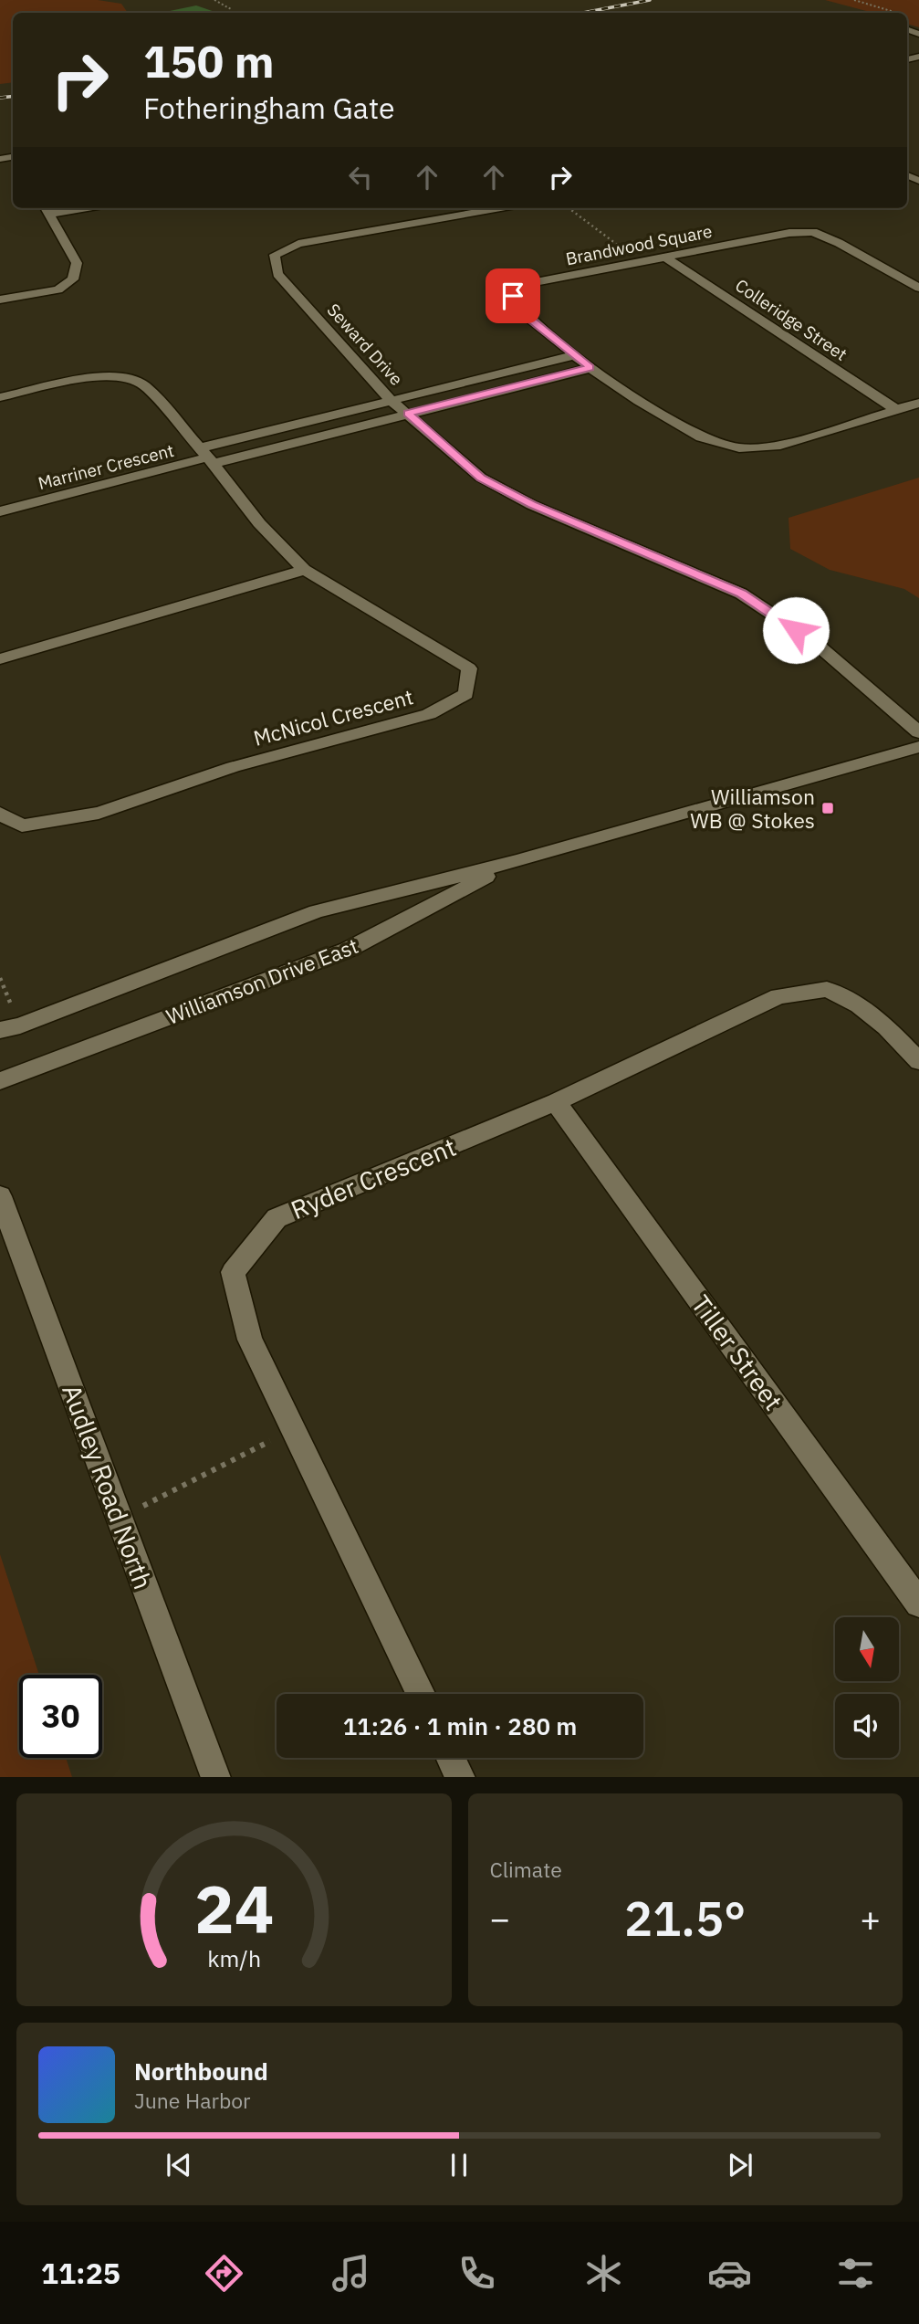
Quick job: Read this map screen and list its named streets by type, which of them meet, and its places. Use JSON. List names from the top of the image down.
{
  "streets": {
    "street": [
      "Brandwood Square",
      "Colleridge Street",
      "Seward Drive",
      "Marriner Crescent",
      "McNicol Crescent",
      "Williamson Drive East",
      "Ryder Crescent",
      "Tiller Street",
      "Audley Road North"
    ]
  },
  "crossings": [
    ["Brandwood Square", "Colleridge Street"],
    ["Brandwood Square", "Marriner Crescent"],
    ["Seward Drive", "Marriner Crescent"],
    ["Marriner Crescent", "McNicol Crescent"],
    ["Ryder Crescent", "Tiller Street"]
  ],
  "places": {
    "transit": ["Williamson WB @ Stokes"]
  },
  "north": "bottom",
  "page": {
    "turn": ["150 m", "Fotheringham Gate"],
    "limit": "30",
    "trip": "11:26 · 1 min · 280 m",
    "tile": "Climate",
    "heat": ["−", "21.5°", "+"],
    "song": ["Northbound", "June Harbor"],
    "tabs": "11:25",
    "gauge": ["24", "km/h"]
  }
}
